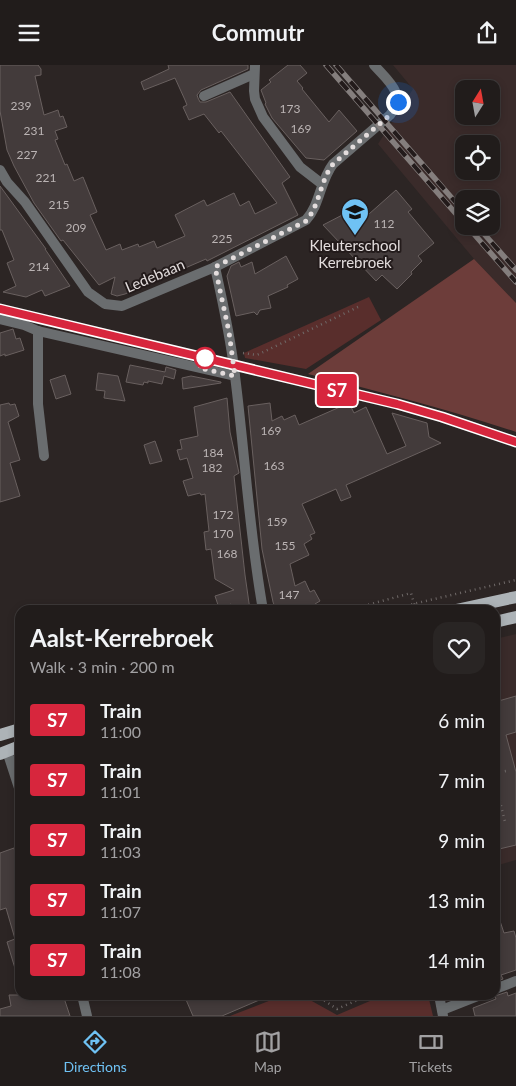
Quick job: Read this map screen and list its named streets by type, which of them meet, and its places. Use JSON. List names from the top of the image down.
{
  "streets": {
    "street": ["Ledebaan"]
  },
  "places": {
    "school or university": ["Kleuterschool Kerrebroek"]
  },
  "house_numbers": [
    "239",
    "173",
    "169",
    "231",
    "227",
    "221",
    "215",
    "112",
    "209",
    "225",
    "214",
    "169",
    "184",
    "163",
    "182",
    "172",
    "159",
    "170",
    "155",
    "168",
    "147"
  ],
  "north": "top",
  "page": {
    "header": "Commutr",
    "on_map": "S7",
    "heading": ["Aalst-Kerrebroek", "Walk · 3 min · 200 m"],
    "list": [
      {
        "mark": "S7",
        "name": "Train",
        "note": "11:00",
        "value": "6 min"
      },
      {
        "mark": "S7",
        "name": "Train",
        "note": "11:01",
        "value": "7 min"
      },
      {
        "mark": "S7",
        "name": "Train",
        "note": "11:03",
        "value": "9 min"
      },
      {
        "mark": "S7",
        "name": "Train",
        "note": "11:07",
        "value": "13 min"
      },
      {
        "mark": "S7",
        "name": "Train",
        "note": "11:08",
        "value": "14 min"
      }
    ],
    "tabs": ["Directions", "Map", "Tickets"]
  }
}
